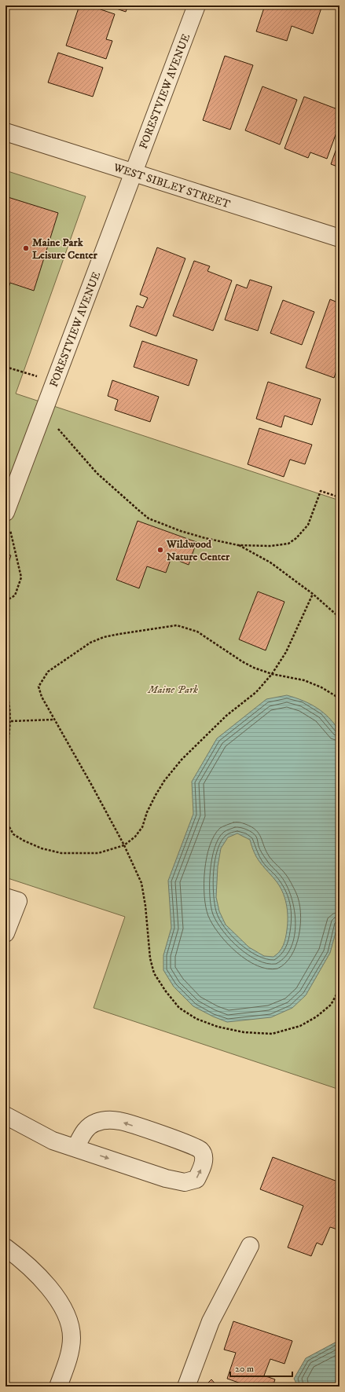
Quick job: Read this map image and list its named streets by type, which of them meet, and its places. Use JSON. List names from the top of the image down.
{
  "streets": {
    "street": ["FORESTVIEW AVENUE", "WEST SIBLEY STREET"]
  },
  "crossings": [
    ["FORESTVIEW AVENUE", "WEST SIBLEY STREET"]
  ],
  "parks": ["Maine Park"],
  "places": ["Maine Park Leisure Center", "Wildwood Nature Center"],
  "scale_bar": "20 m"
}
